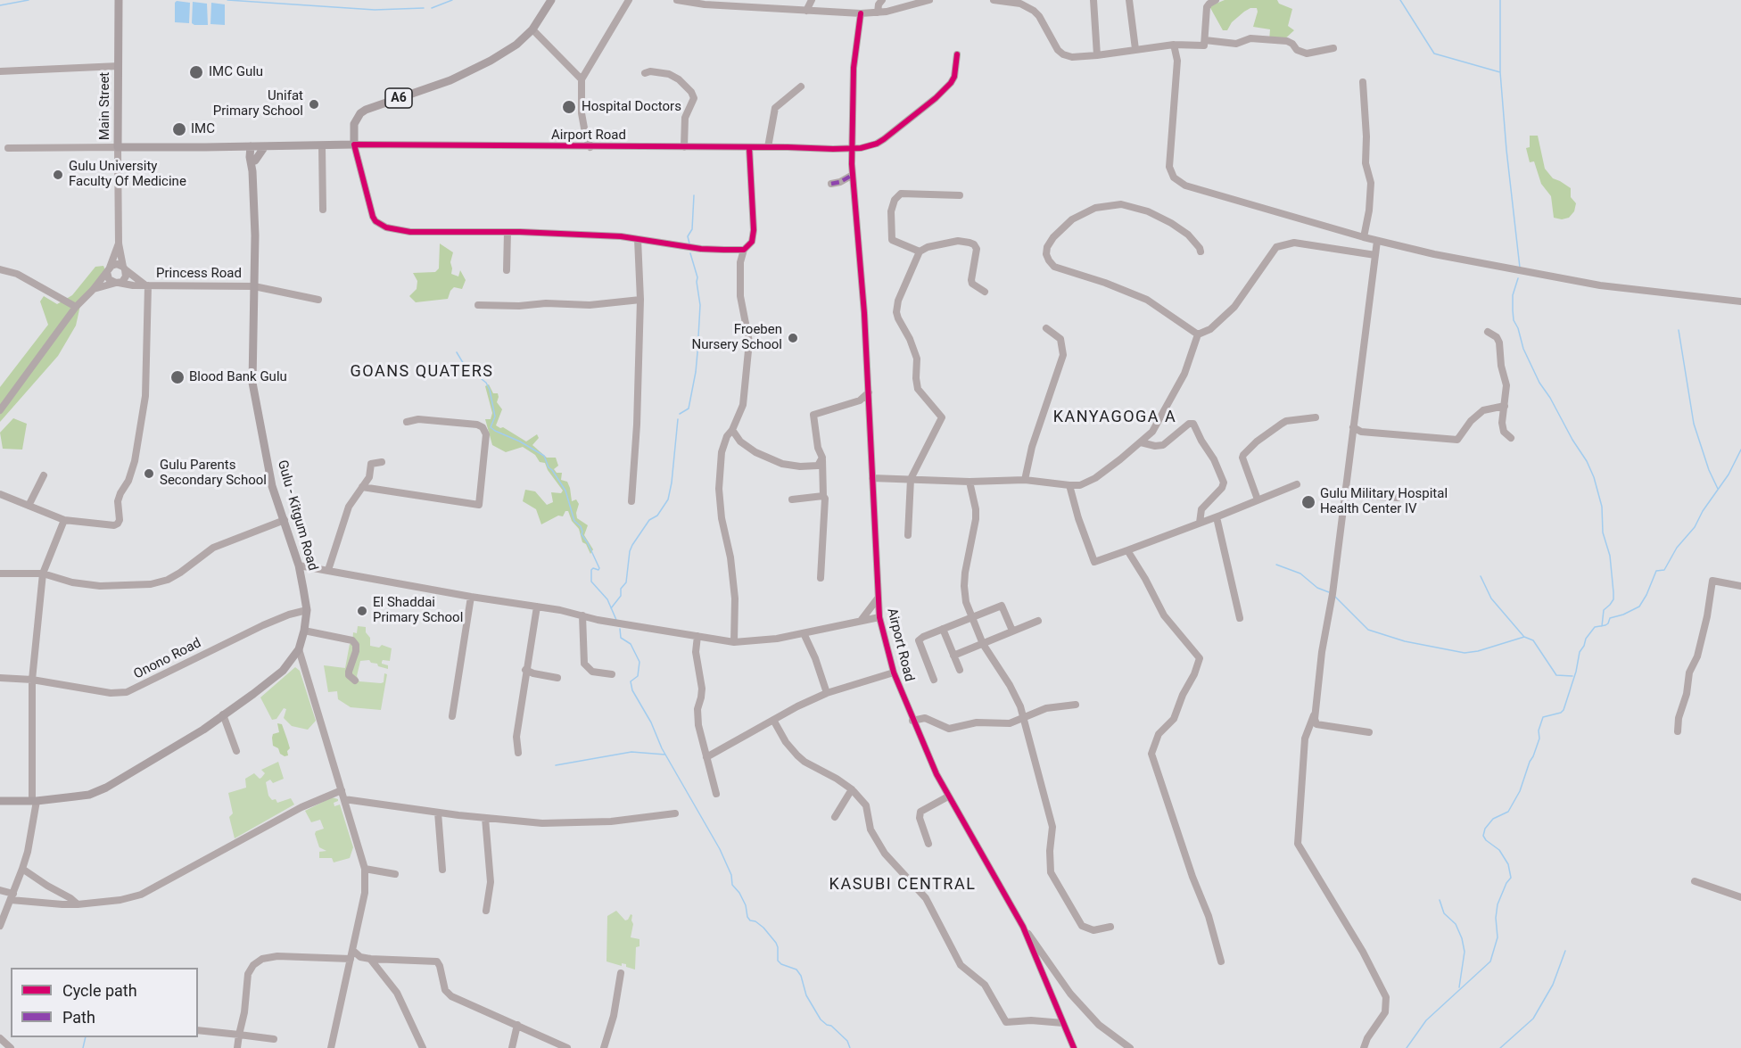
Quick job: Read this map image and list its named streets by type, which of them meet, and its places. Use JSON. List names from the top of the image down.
{
  "streets": {
    "main road": ["A6", "Main Street", "Gulu - Kitgum Road"],
    "street": ["Airport Road", "Princess Road", "Onono Road"]
  },
  "crossings": [
    ["A6", "Airport Road"],
    ["Princess Road", "Gulu - Kitgum Road"],
    ["Gulu - Kitgum Road", "Onono Road"]
  ],
  "districts": ["GOANS QUATERS", "KANYAGOGA A", "KASUBI CENTRAL"],
  "places": [
    "IMC Gulu",
    "Unifat Primary School",
    "Hospital Doctors",
    "IMC",
    "Gulu University Faculty Of Medicine",
    "Froeben Nursery School",
    "Blood Bank Gulu",
    "Gulu Parents Secondary School",
    "Gulu Military Hospital Health Center IV",
    "El Shaddai Primary School"
  ],
  "legend": ["Cycle path", "Path"]
}
